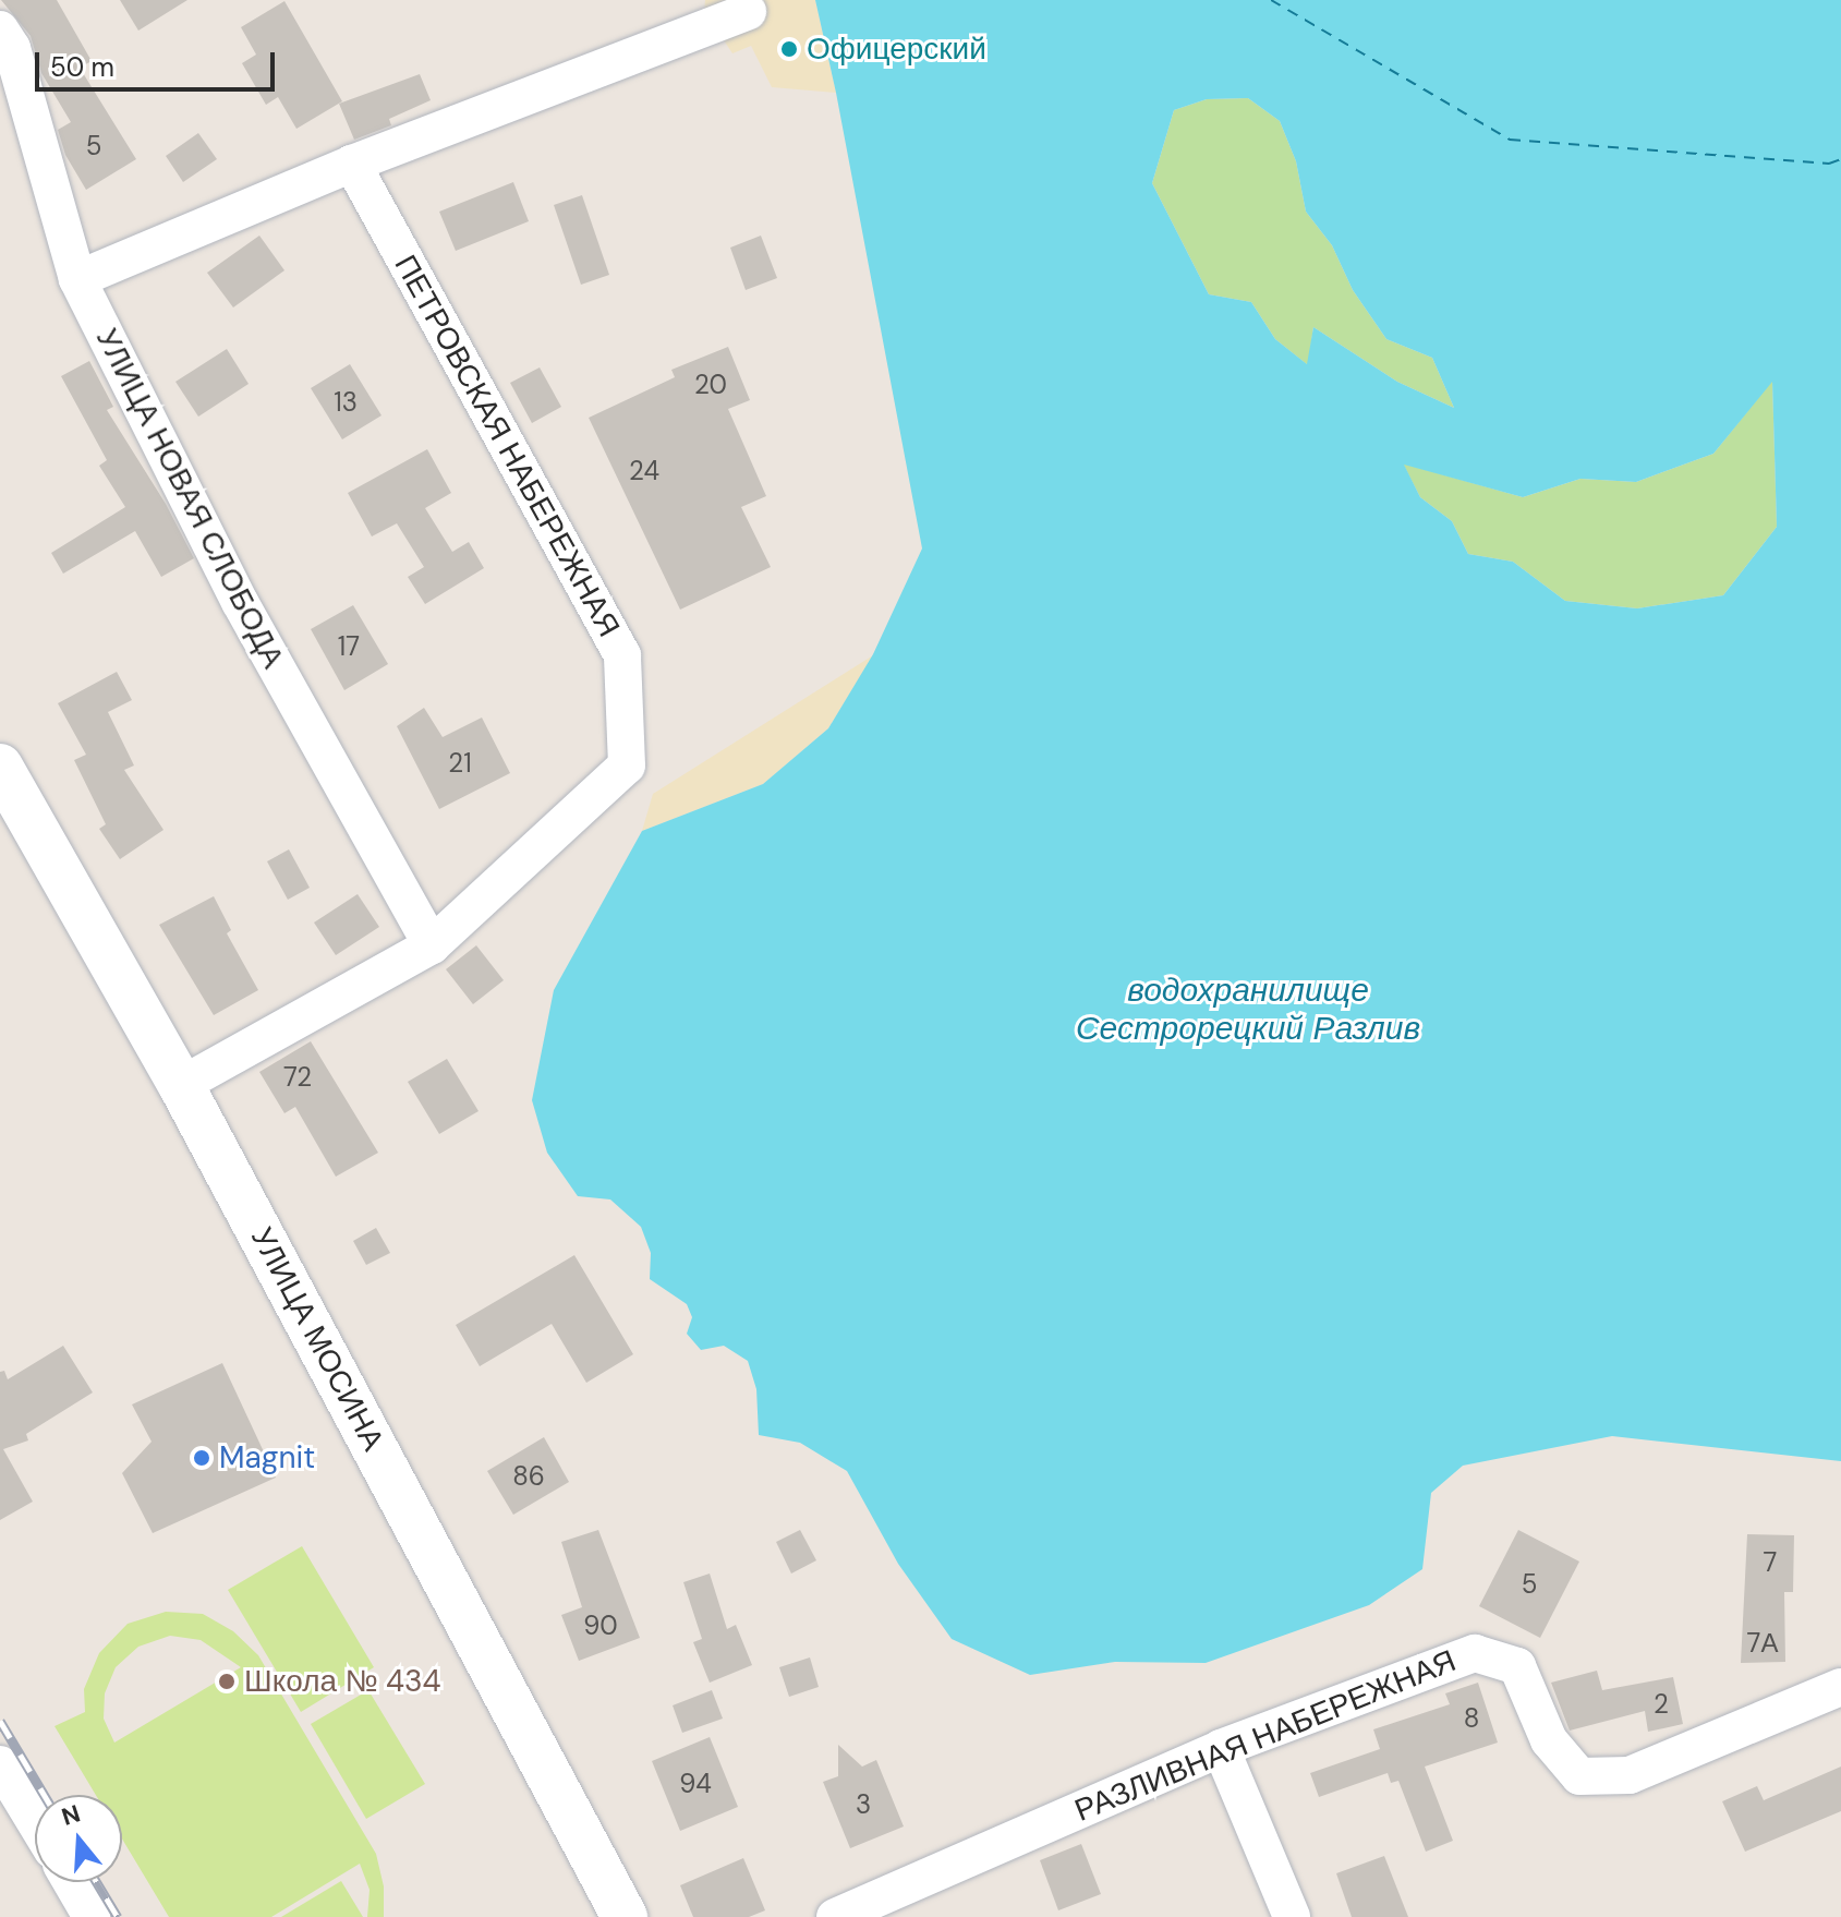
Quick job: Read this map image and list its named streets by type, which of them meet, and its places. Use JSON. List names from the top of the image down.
{
  "streets": {
    "street": [
      "ПЕТРОВСКАЯ НАБЕРЕЖНАЯ",
      "УЛИЦА НОВАЯ СЛОБОДА",
      "УЛИЦА МОСИНА",
      "РАЗЛИВНАЯ НАБЕРЕЖНАЯ"
    ]
  },
  "crossings": [
    ["ПЕТРОВСКАЯ НАБЕРЕЖНАЯ", "УЛИЦА НОВАЯ СЛОБОДА"],
    ["ПЕТРОВСКАЯ НАБЕРЕЖНАЯ", "УЛИЦА МОСИНА"]
  ],
  "water": ["водохранилище Сестрорецкий Разлив"],
  "places": ["Офицерский", "Magnit", "Школа № 434"],
  "house_numbers": [
    "5",
    "20",
    "13",
    "24",
    "17",
    "21",
    "72",
    "86",
    "7",
    "5",
    "90",
    "7А",
    "2",
    "8",
    "94",
    "3"
  ],
  "scale_bar": "50 m",
  "north": "top"
}
